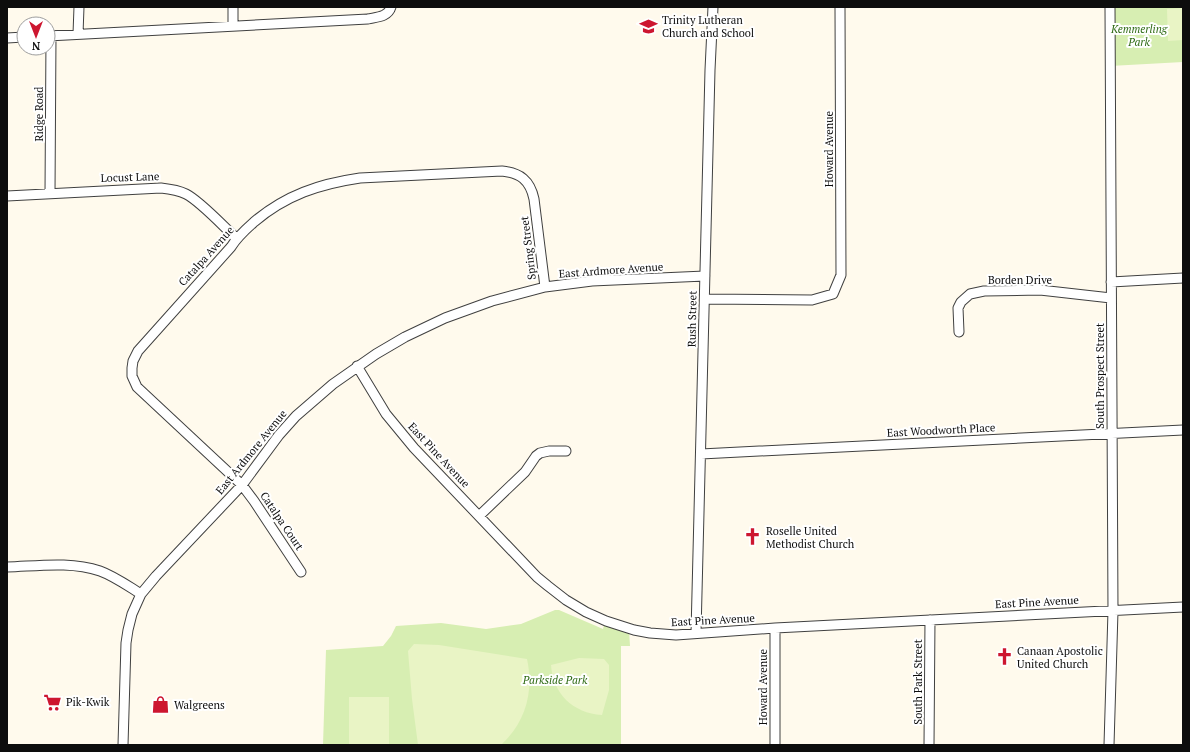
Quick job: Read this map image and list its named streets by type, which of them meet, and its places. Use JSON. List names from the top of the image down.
{
  "streets": {
    "street": [
      "Ridge Road",
      "Howard Avenue",
      "Locust Lane",
      "Spring Street",
      "Catalpa Avenue",
      "East Ardmore Avenue",
      "Borden Drive",
      "Rush Street",
      "South Prospect Street",
      "East Woodworth Place",
      "East Pine Avenue",
      "Catalpa Court",
      "South Park Street"
    ]
  },
  "crossings": [
    ["Ridge Road", "Locust Lane"],
    ["Howard Avenue", "Rush Street"],
    ["Howard Avenue", "East Pine Avenue"],
    ["Locust Lane", "Catalpa Avenue"],
    ["Spring Street", "Catalpa Avenue"],
    ["Spring Street", "East Ardmore Avenue"],
    ["Catalpa Avenue", "East Ardmore Avenue"],
    ["Catalpa Avenue", "Catalpa Court"],
    ["East Ardmore Avenue", "Rush Street"],
    ["East Ardmore Avenue", "East Pine Avenue"],
    ["East Ardmore Avenue", "Catalpa Court"],
    ["Borden Drive", "South Prospect Street"],
    ["Rush Street", "East Woodworth Place"],
    ["Rush Street", "East Pine Avenue"],
    ["South Prospect Street", "East Woodworth Place"],
    ["South Prospect Street", "East Pine Avenue"],
    ["East Pine Avenue", "South Park Street"]
  ],
  "parks": ["Kemmerling Park", "Parkside Park"],
  "places": {
    "school or university": ["Trinity Lutheran Church and School"],
    "church": ["Roselle United Methodist Church", "Canaan Apostolic United Church"],
    "supermarket": ["Pik-Kwik"],
    "shop": ["Walgreens"]
  },
  "north": "bottom"
}
